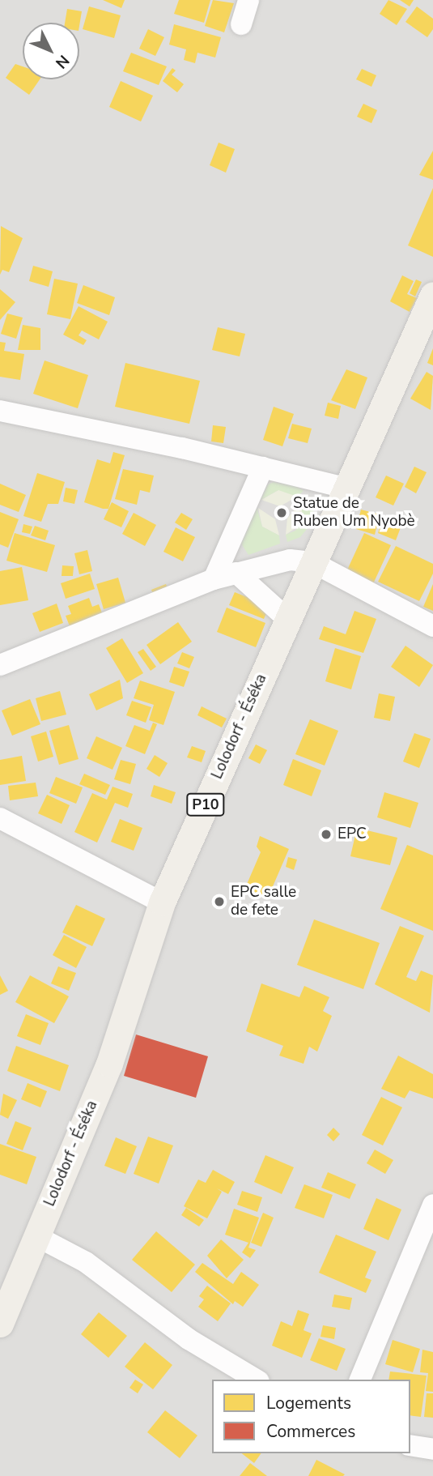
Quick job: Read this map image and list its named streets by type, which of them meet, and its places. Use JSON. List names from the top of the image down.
{
  "streets": {
    "main road": ["Lolodorf - Éséka", "P10"]
  },
  "places": ["Statue de Ruben Um Nyobè", "EPC", "EPC salle de fete"],
  "legend": ["Logements", "Commerces"],
  "north": "bottom right"
}
